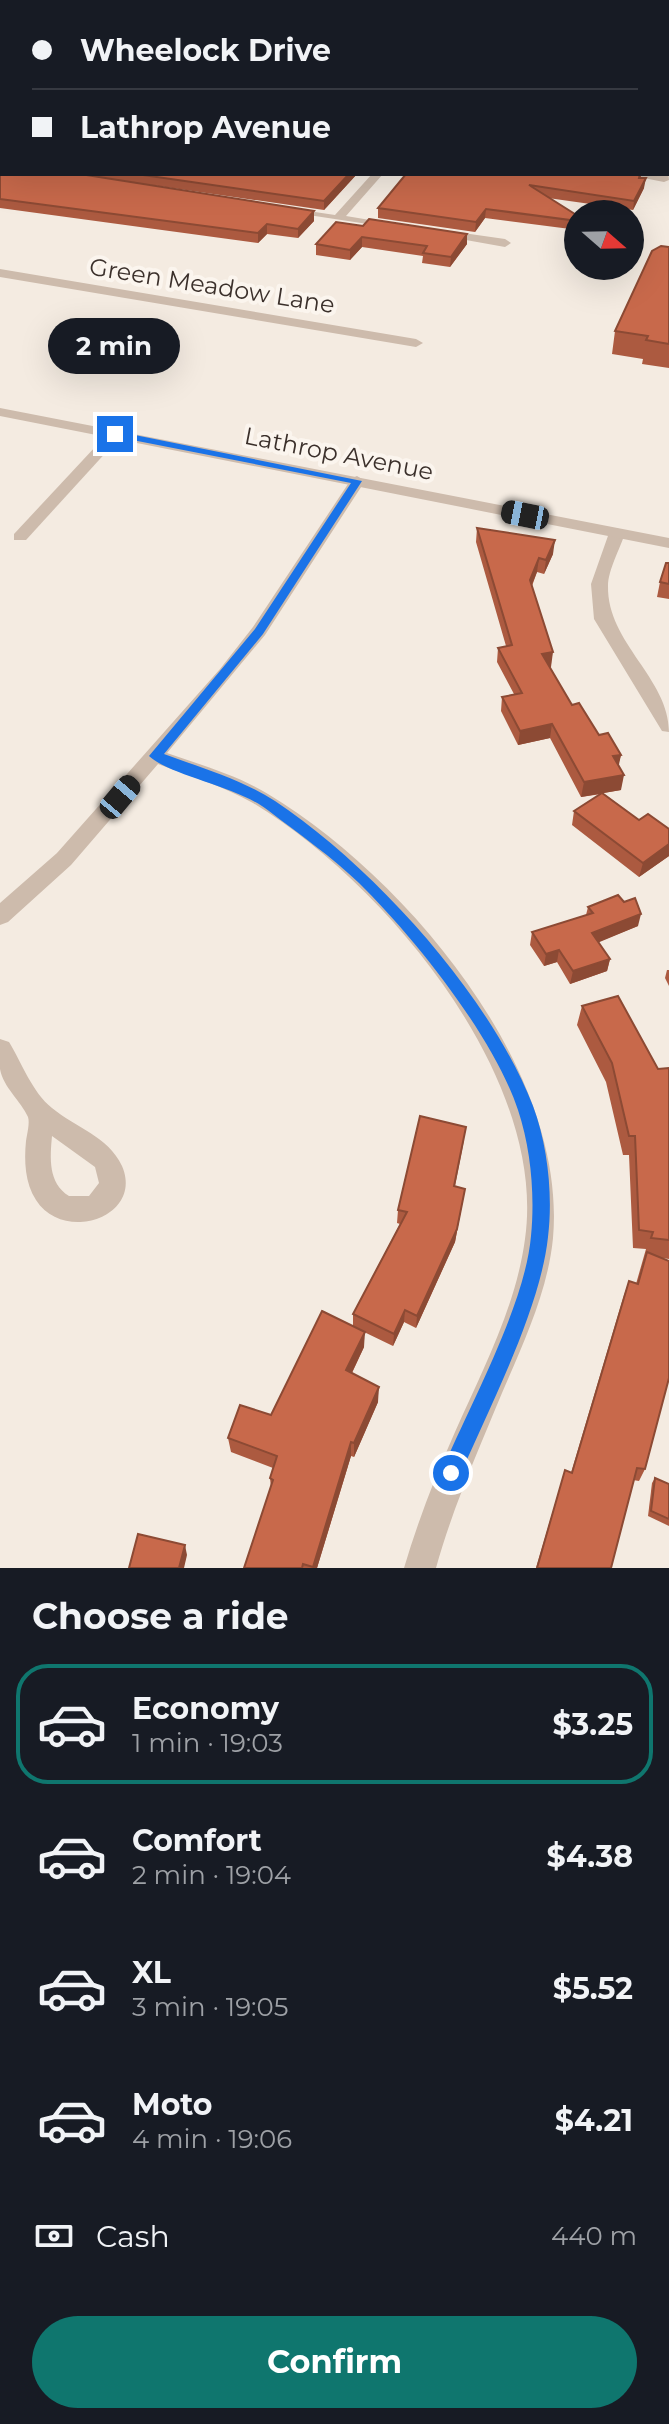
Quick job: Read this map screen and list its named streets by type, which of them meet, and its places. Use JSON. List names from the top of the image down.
{
  "streets": {
    "street": ["Green Meadow Lane", "Lathrop Avenue"]
  },
  "north": "right",
  "page": {
    "banner": ["Wheelock Drive", "Lathrop Avenue"],
    "bubble": "2 min",
    "heading": "Choose a ride",
    "list": [
      {
        "name": "Economy",
        "note": "1 min · 19:03",
        "value": "$3.25"
      },
      {
        "name": "Comfort",
        "note": "2 min · 19:04",
        "value": "$4.38"
      },
      {
        "name": "XL",
        "note": "3 min · 19:05",
        "value": "$5.52"
      },
      {
        "name": "Moto",
        "note": "4 min · 19:06",
        "value": "$4.21"
      }
    ],
    "pay": ["Cash", "440 m"],
    "buttons": "Confirm"
  }
}
